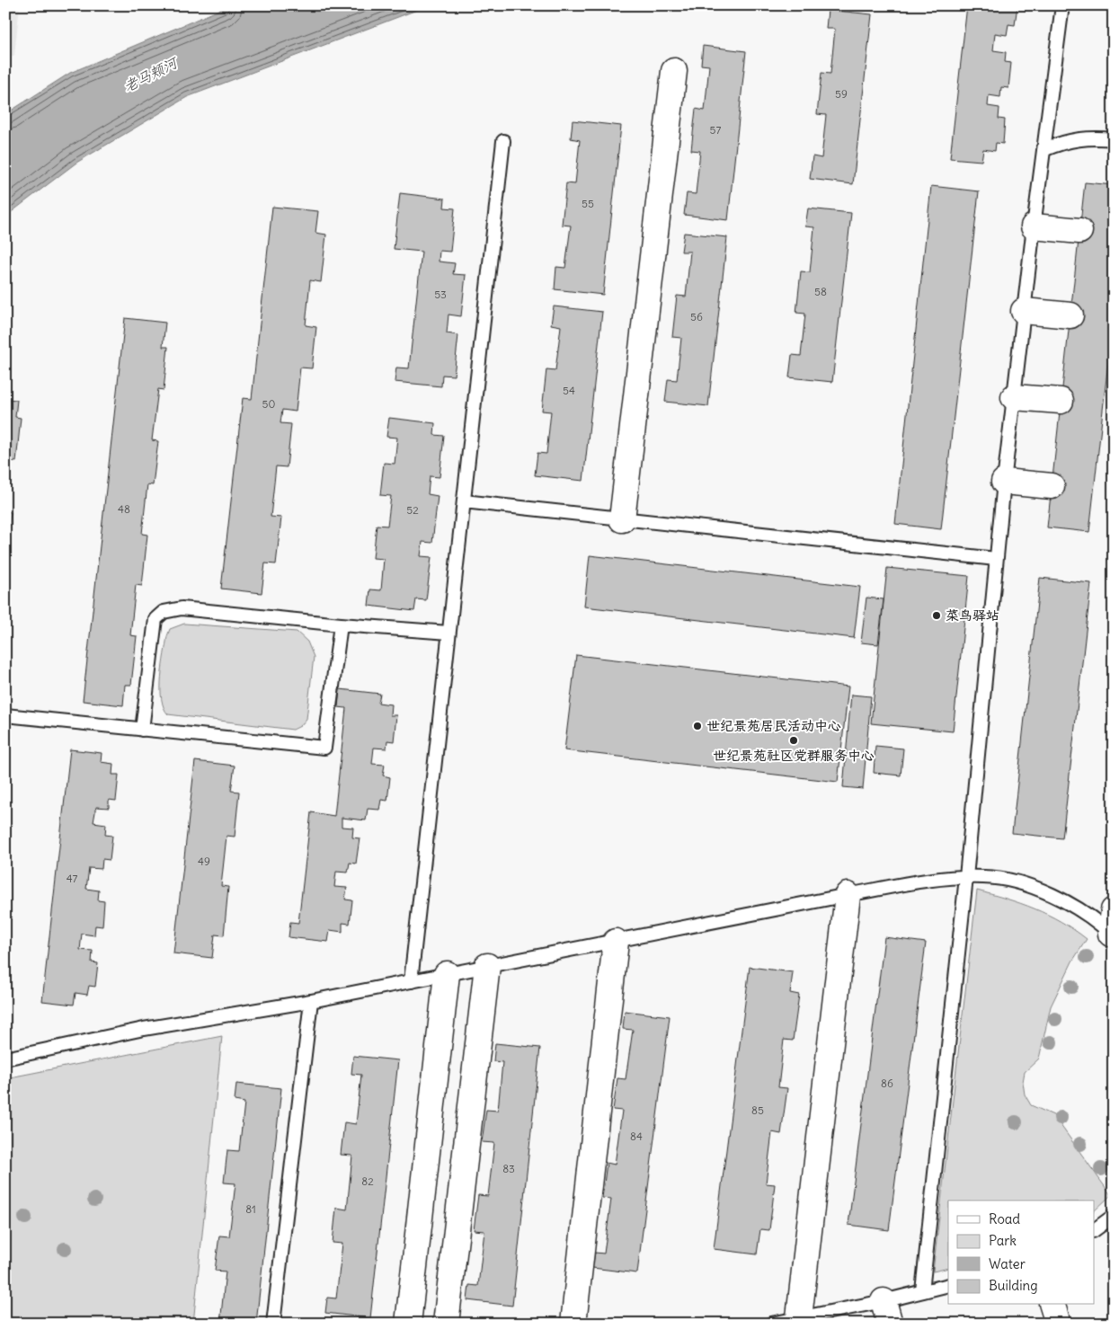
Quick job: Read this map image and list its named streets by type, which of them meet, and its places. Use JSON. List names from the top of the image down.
{
  "water": ["老马颊河"],
  "places": ["菜鸟驿站", "世纪景苑居民活动中心", "世纪景苑社区党群服务中心"],
  "house_numbers": [
    "59",
    "57",
    "55",
    "58",
    "53",
    "56",
    "54",
    "50",
    "48",
    "52",
    "49",
    "47",
    "86",
    "85",
    "84",
    "83",
    "82",
    "81"
  ],
  "legend": [
    "Road",
    "Park",
    "Water",
    "Building"
  ]
}
